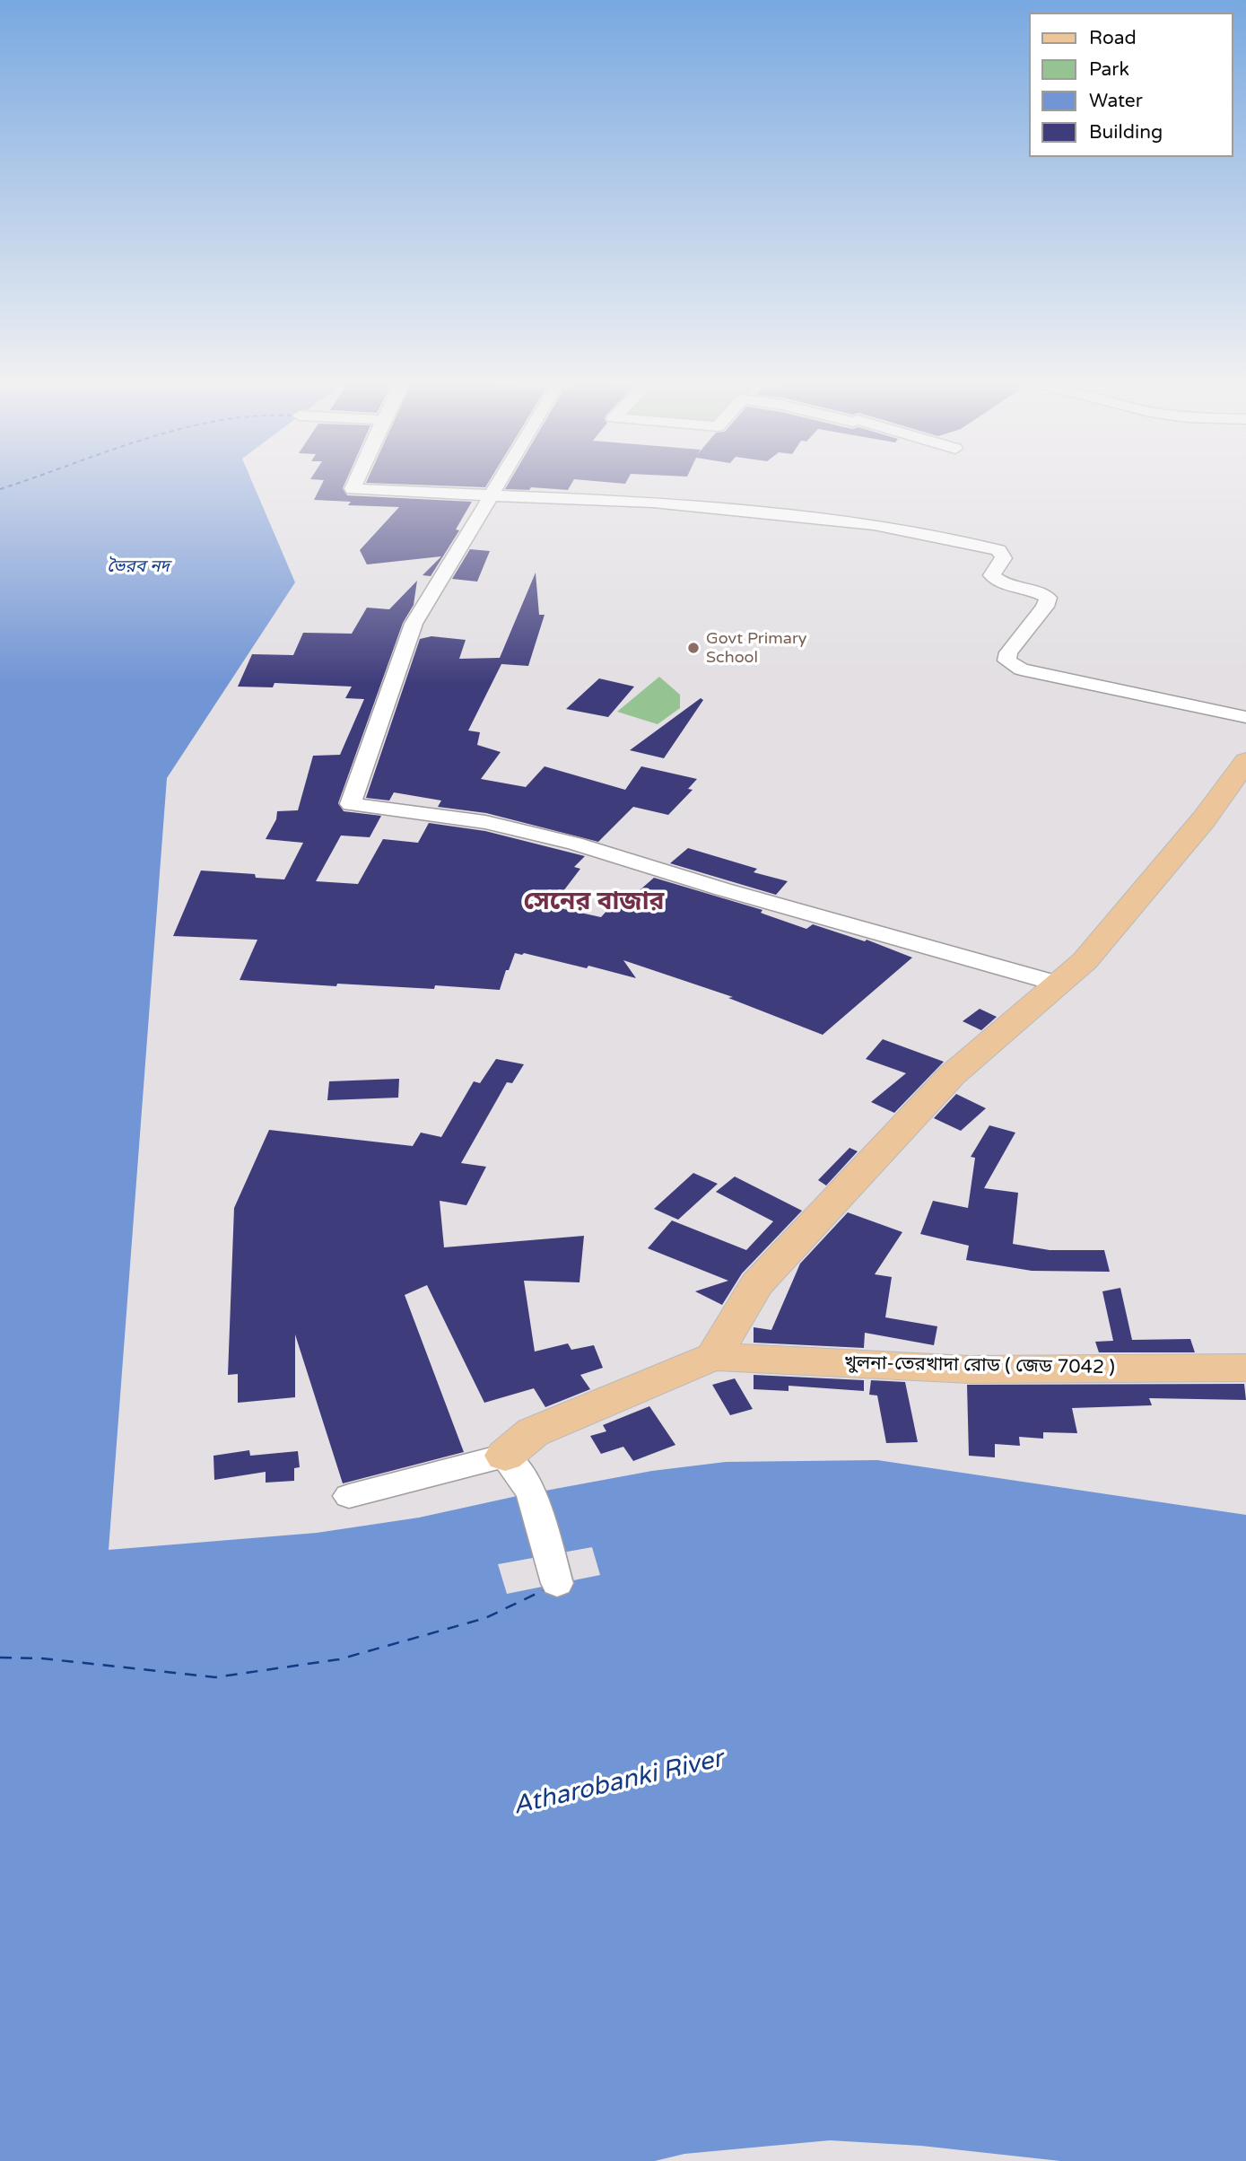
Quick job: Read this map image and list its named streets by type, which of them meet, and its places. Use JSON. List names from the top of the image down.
{
  "streets": {
    "main road": ["খুলনা-তেরখাদা রোড ( জেড 7042 )"]
  },
  "districts": ["সেনের বাজার"],
  "water": ["ভৈরব নদ", "Atharobanki River"],
  "places": ["Govt Primary School"],
  "legend": [
    "Road",
    "Park",
    "Water",
    "Building"
  ]
}
